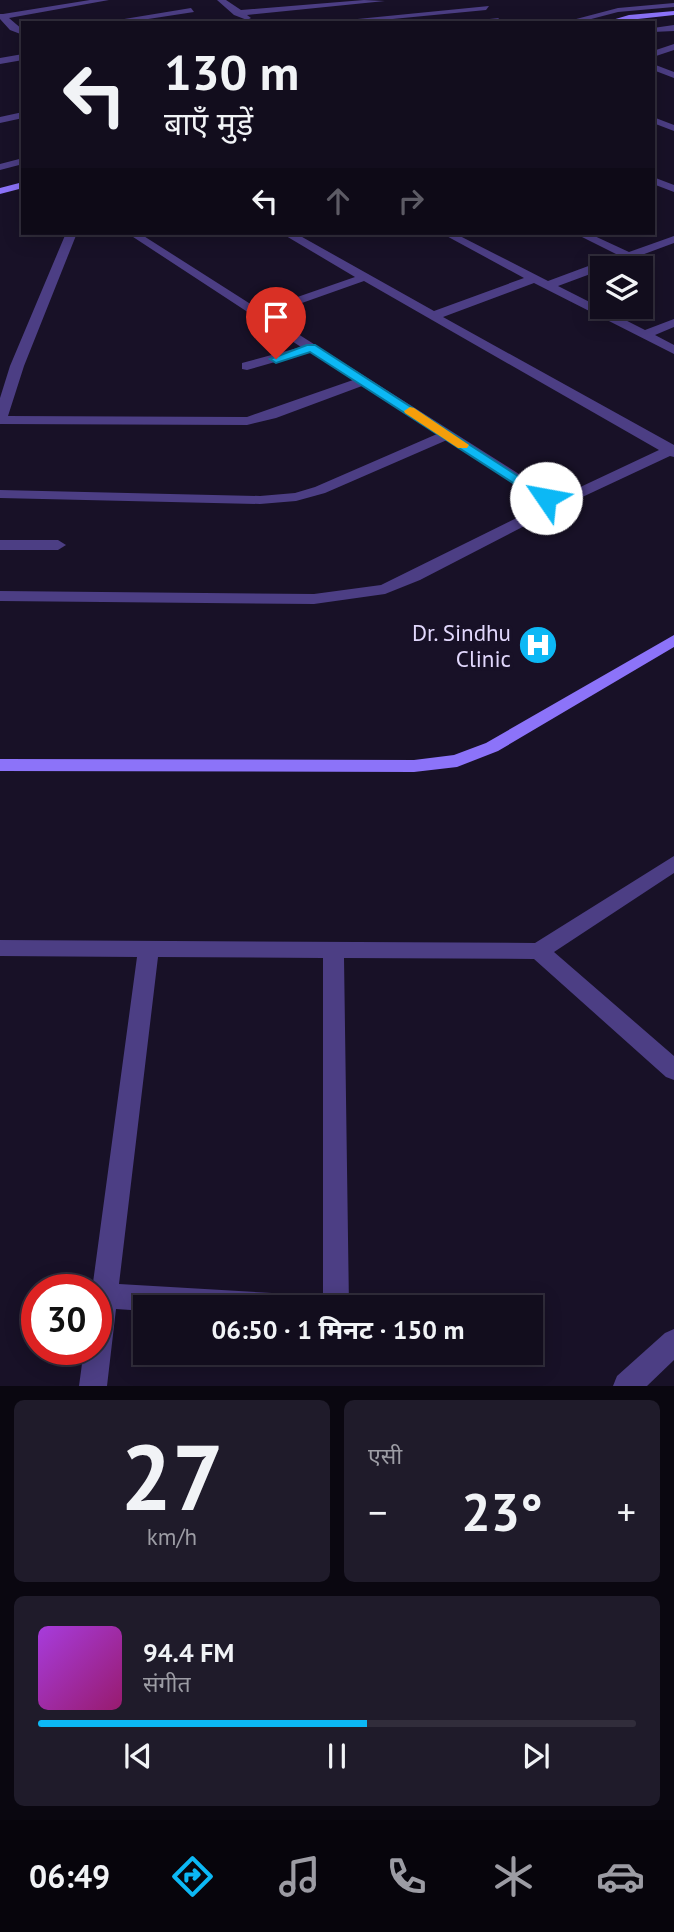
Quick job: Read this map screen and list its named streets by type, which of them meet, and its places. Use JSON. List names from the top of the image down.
{
  "places": {
    "hospital": ["Dr. Sindhu Clinic"]
  },
  "page": {
    "turn": ["130 m", "बाएँ मुड़ें"],
    "limit": "30",
    "trip": "06:50 · 1 मिनट · 150 m",
    "tile": [
      ["27", "km/h"],
      "एसी"
    ],
    "heat": ["−", "23°", "+"],
    "song": ["94.4 FM", "संगीत"],
    "tabs": "06:49"
  }
}
